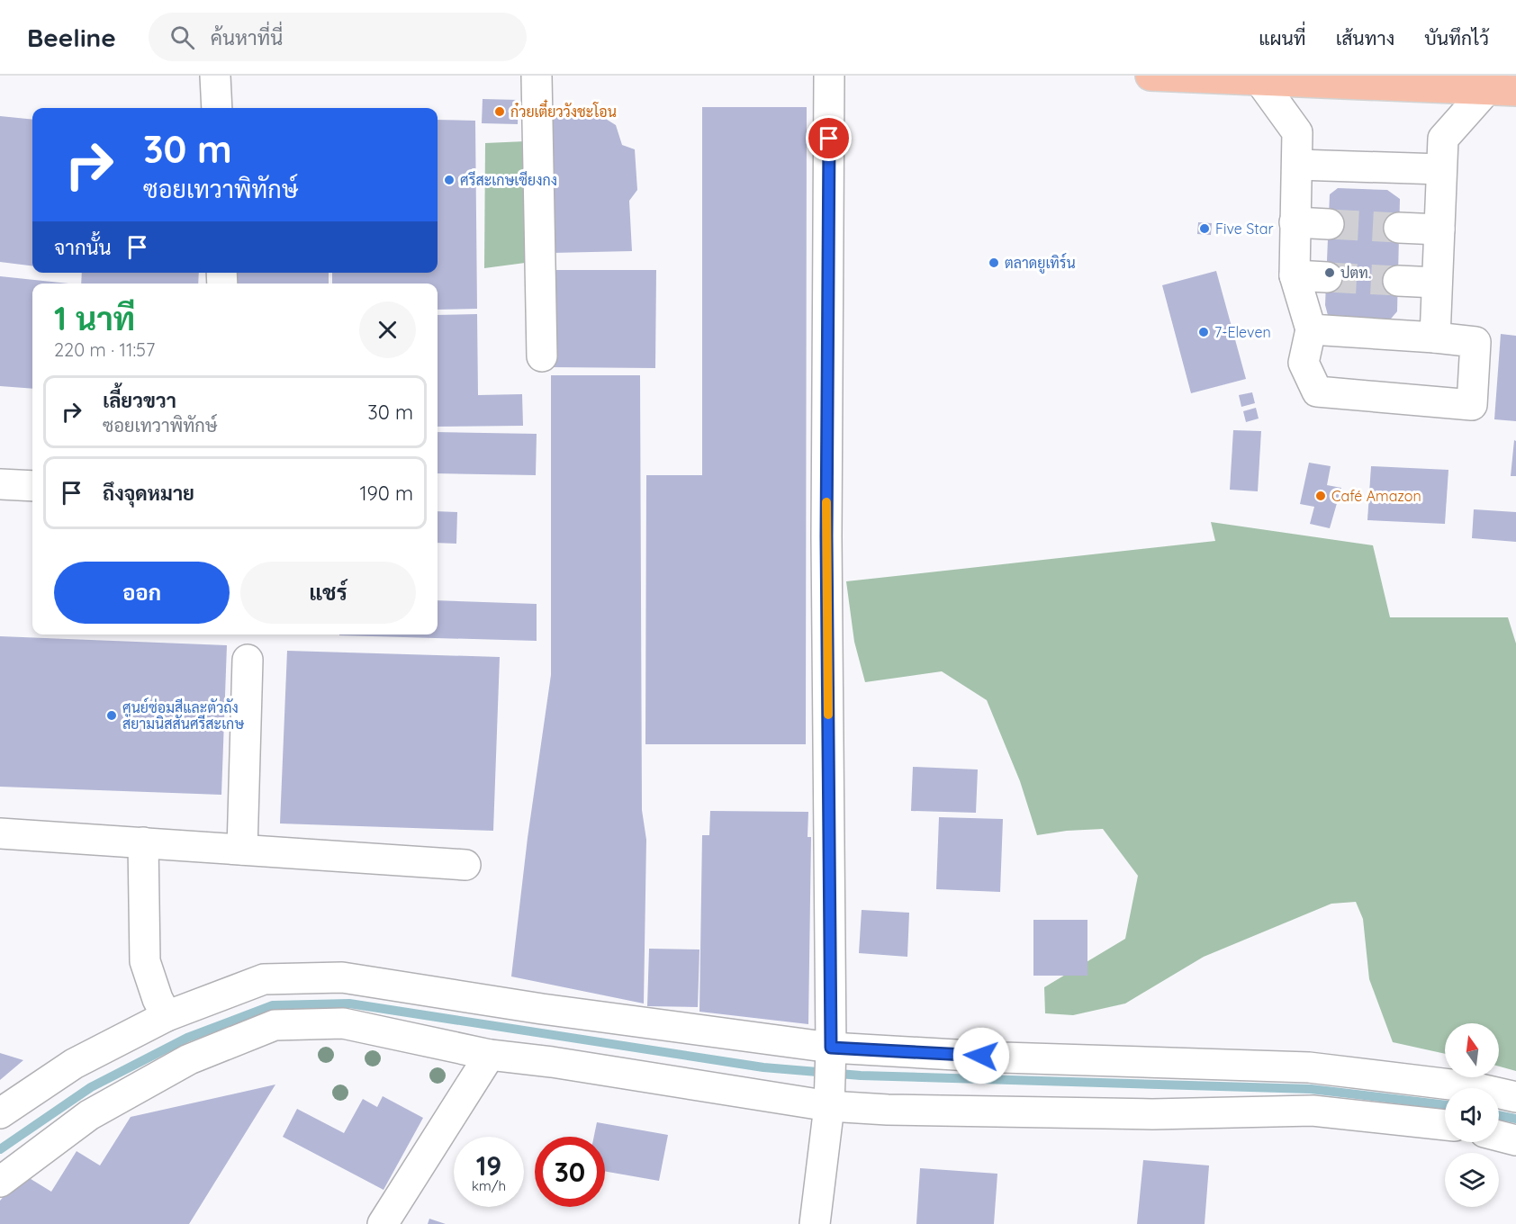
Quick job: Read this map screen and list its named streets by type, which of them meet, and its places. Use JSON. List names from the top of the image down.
{
  "places": [
    "ก๋วยเตี๋ยววังชะโอน",
    "ศรีสะเกษเซียงกง",
    "Five Star",
    "ตลาดยูเทิร์น",
    "ปตท.",
    "7-Eleven",
    "Café Amazon",
    "ศูนย์ซ่อมสีและตัวถัง สยามนิสสันศรีสะเกษ"
  ],
  "north": "top",
  "page": {
    "header": "Beeline",
    "search": "ค้นหาที่นี่",
    "nav": ["แผนที่", "เส้นทาง", "บันทึกไว้"],
    "turn": ["30 m", "ซอยเทวาพิทักษ์"],
    "then": "จากนั้น",
    "heading": ["1 นาที", "220 m · 11:57"],
    "list": [
      {
        "name": "เลี้ยวขวา",
        "note": "ซอยเทวาพิทักษ์",
        "value": "30 m"
      },
      {
        "name": "ถึงจุดหมาย",
        "value": "190 m"
      }
    ],
    "buttons": ["ออก", "แชร์"],
    "speed": "19 km/h",
    "limit": "30"
  }
}
